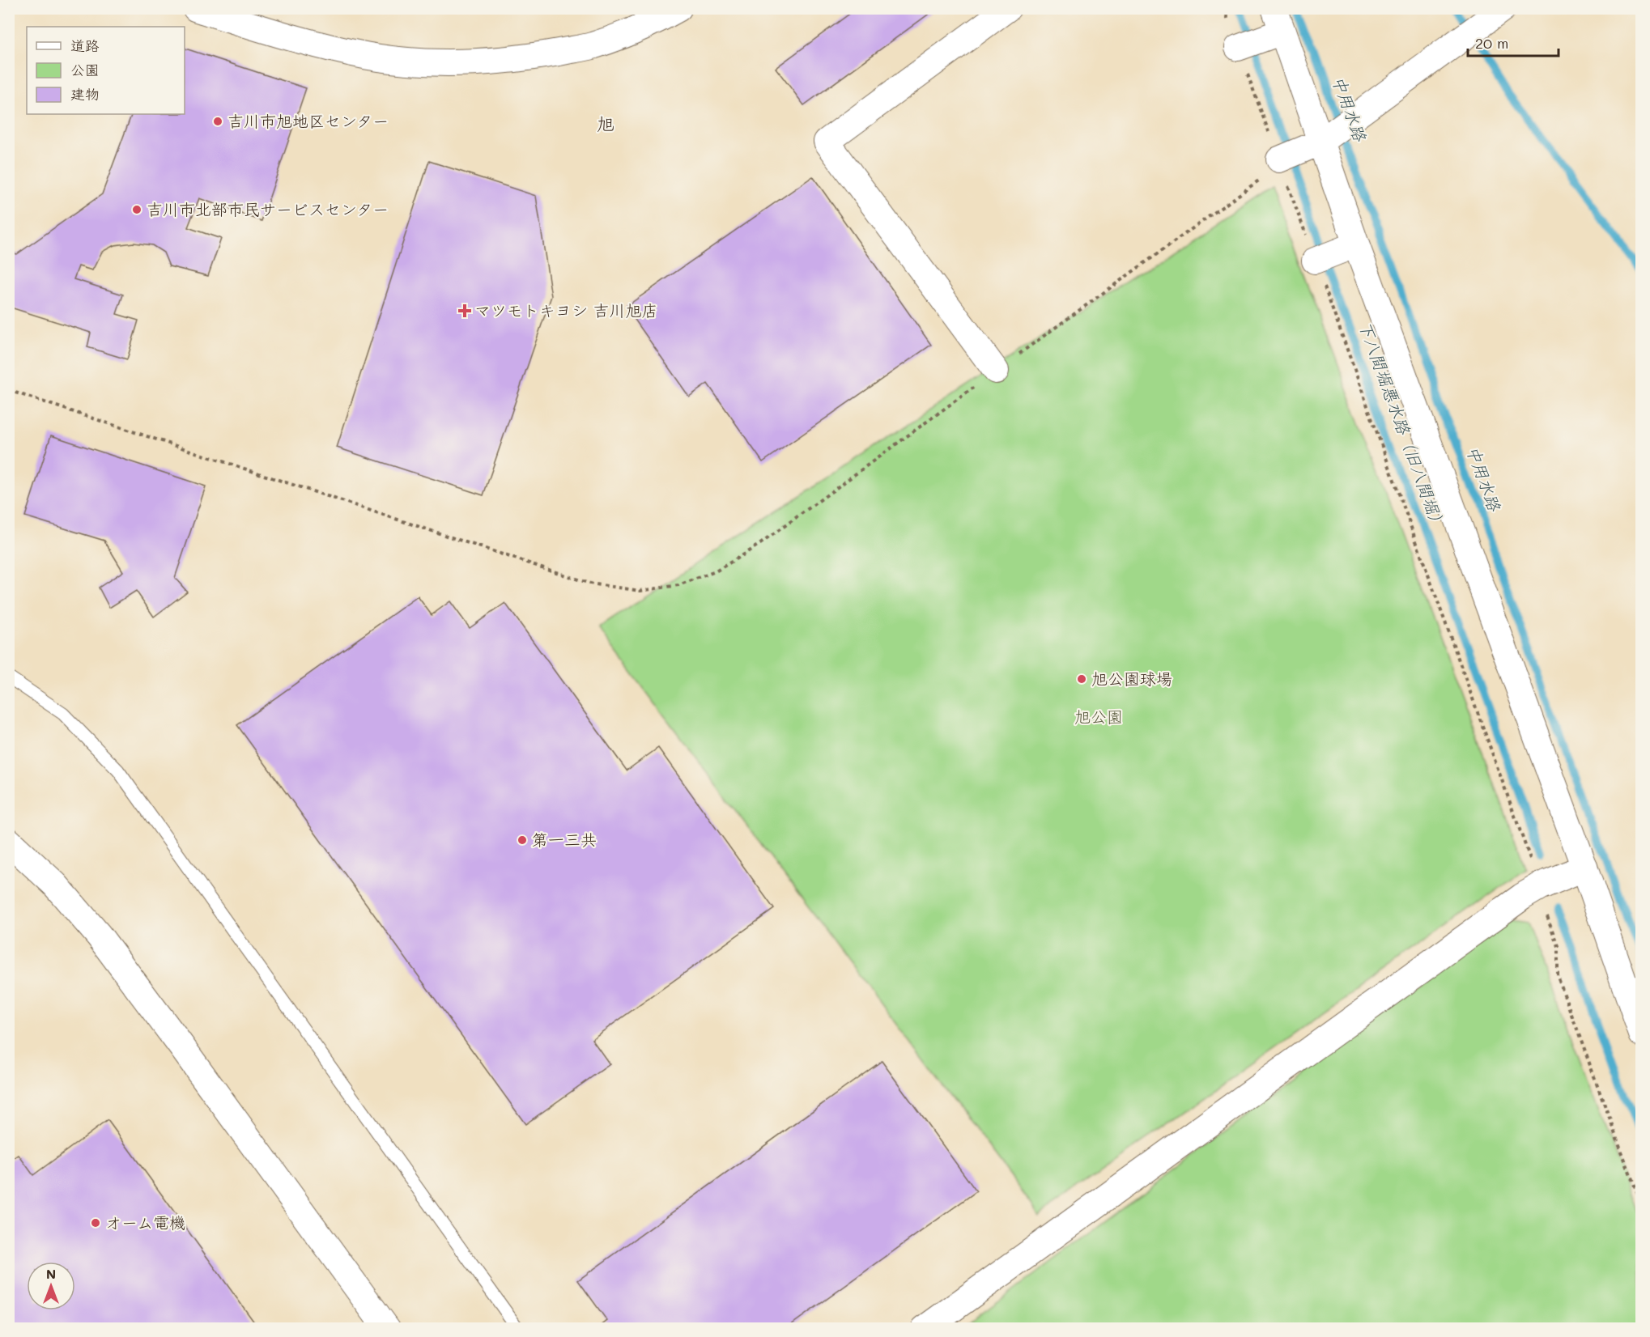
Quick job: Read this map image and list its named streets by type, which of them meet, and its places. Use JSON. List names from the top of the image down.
{
  "districts": ["旭"],
  "water": ["中用水路", "下八間堀悪水路（旧八間堀）"],
  "parks": ["旭公園"],
  "places": {
    "other": [
      "吉川市旭地区センター",
      "吉川市北部市民サービスセンター",
      "旭公園球場",
      "第一三共",
      "オーム電機"
    ],
    "health": ["マツモトキヨシ 吉川旭店"]
  },
  "legend": ["道路", "公園", "建物"],
  "scale_bar": "20 m",
  "north": "top"
}
